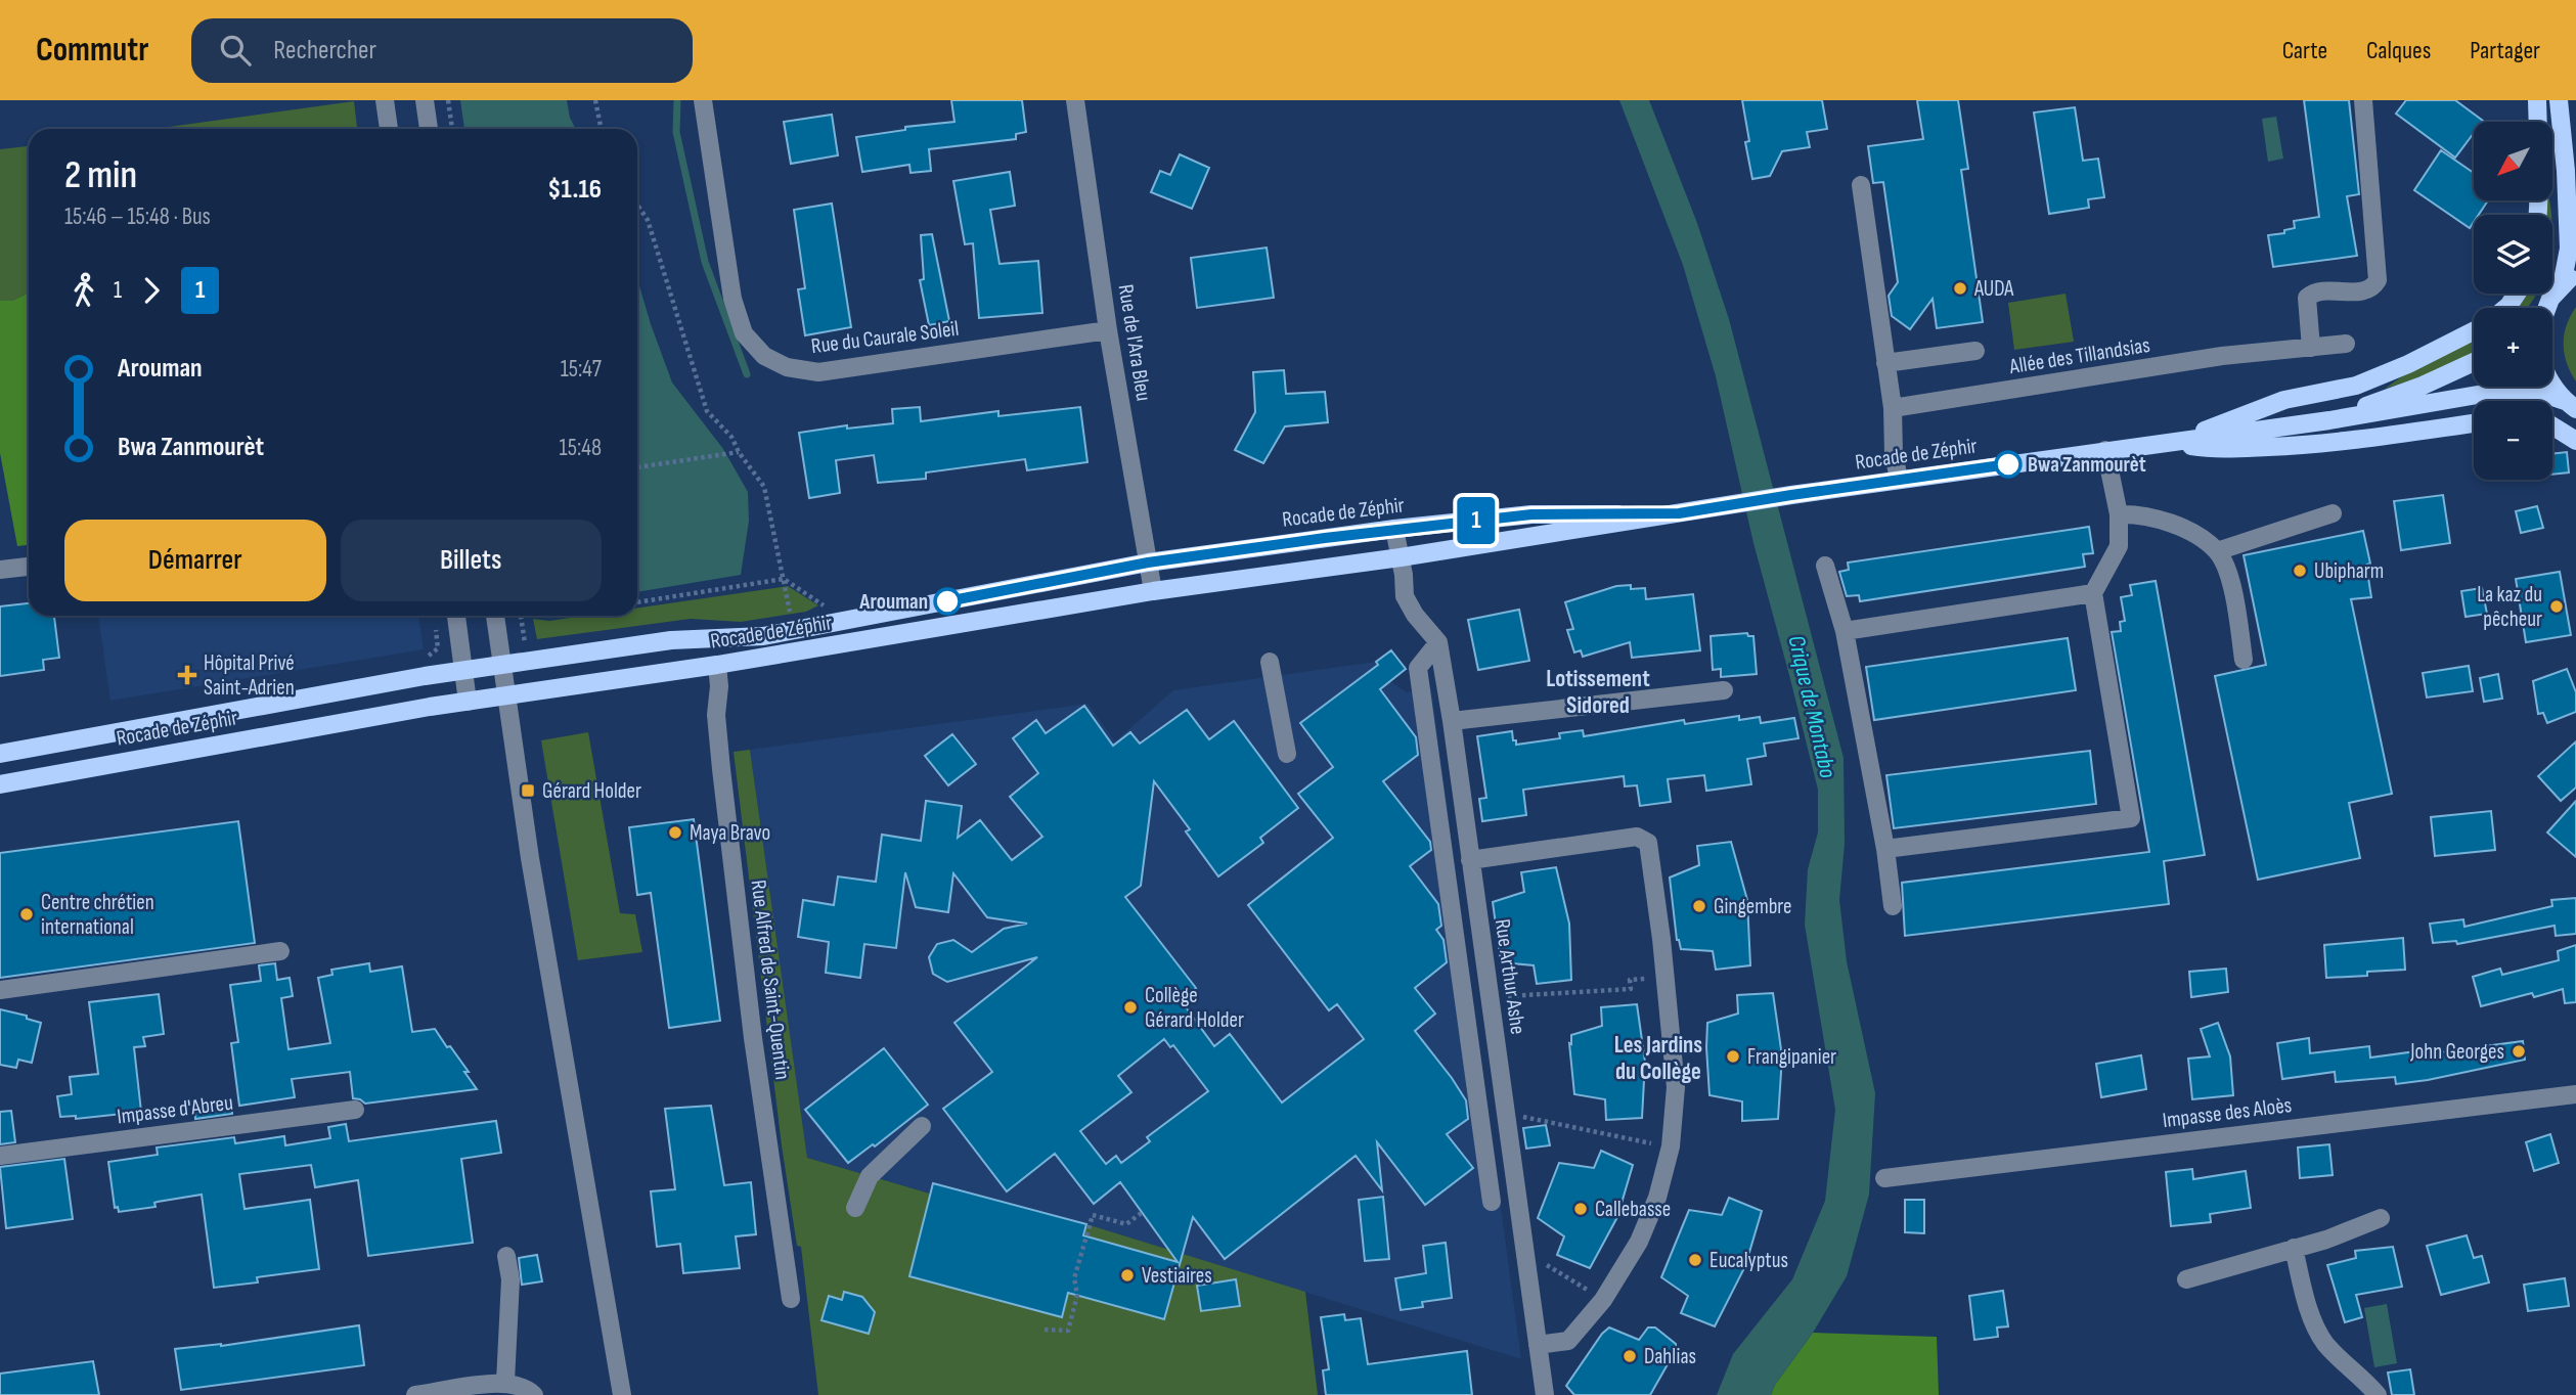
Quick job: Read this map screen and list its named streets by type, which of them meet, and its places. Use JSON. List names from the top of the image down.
{
  "streets": {
    "main road": ["Rocade de Zéphir"],
    "street": [
      "Rue du Caurale Soleil",
      "Rue de l'Ara Bleu",
      "Allée des Tillandsias",
      "Rue Arthur Ashe",
      "Rue Alfred de Saint-Quentin",
      "Impasse d'Abreu",
      "Impasse des Aloès"
    ]
  },
  "crossings": [
    ["Rue du Caurale Soleil", "Rue de l'Ara Bleu"],
    ["Rue de l'Ara Bleu", "Rocade de Zéphir"],
    ["Rocade de Zéphir", "Rue Alfred de Saint-Quentin"]
  ],
  "districts": ["Lotissement Sidored", "Les Jardins du Collège"],
  "water": ["Crique de Montabo"],
  "places": {
    "other": [
      "AUDA",
      "Bwa Zanmourèt",
      "Ubipharm",
      "Arouman",
      "La kaz du pêcheur",
      "Maya Bravo",
      "Gingembre",
      "Centre chrétien international",
      "Collège Gérard Holder",
      "John Georges",
      "Frangipanier",
      "Callebasse",
      "Eucalyptus",
      "Vestiaires",
      "Dahlias"
    ],
    "health": ["Hôpital Privé Saint-Adrien"],
    "transit": ["Gérard Holder"]
  },
  "lines": ["bus line 1"],
  "north": "bottom left",
  "page": {
    "header": "Commutr",
    "search": "Rechercher",
    "nav": ["Carte", "Calques", "Partager"],
    "on_map": "1",
    "map_buttons": ["+", "−"],
    "heading": ["2 min", "15:46 – 15:48 · Bus", "$1.16"],
    "legs": ["1", "1"],
    "list": [
      {
        "name": "Arouman",
        "value": "15:47"
      },
      {
        "name": "Bwa Zanmourèt",
        "value": "15:48"
      }
    ],
    "buttons": ["Démarrer", "Billets"]
  }
}
